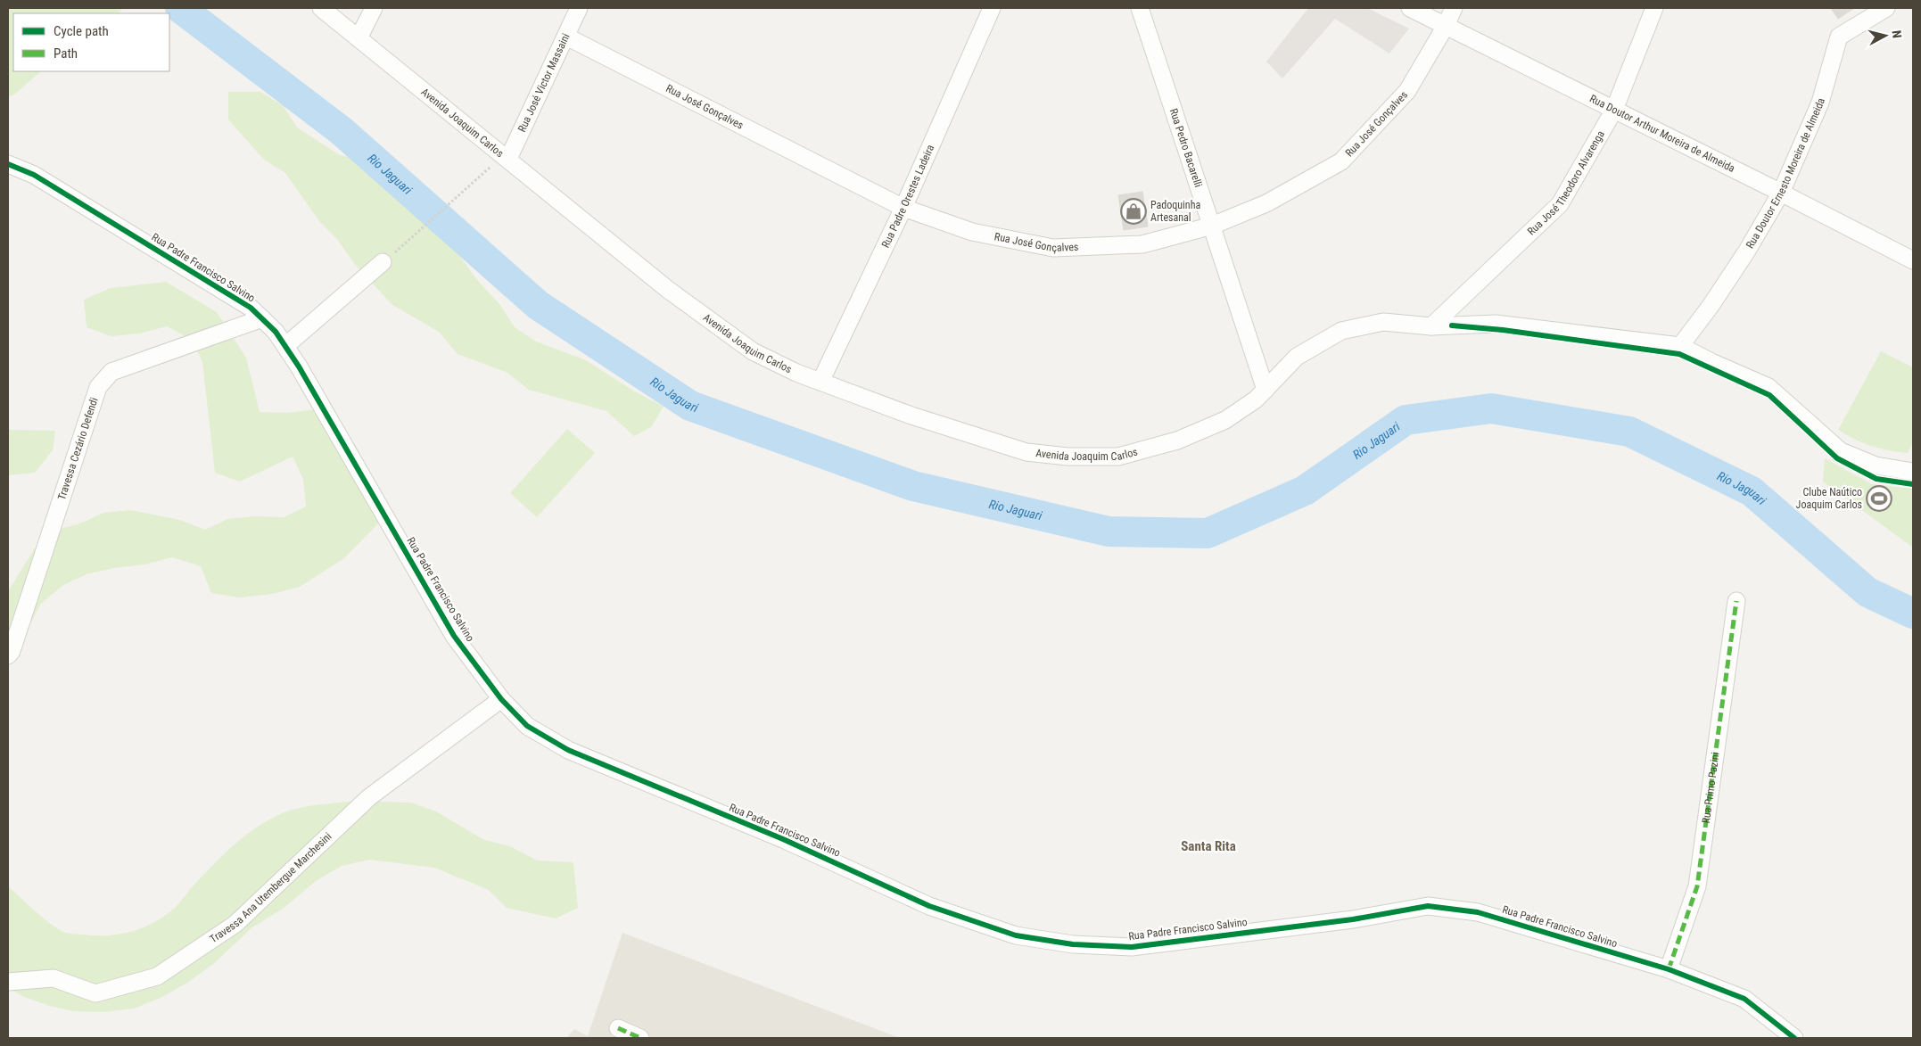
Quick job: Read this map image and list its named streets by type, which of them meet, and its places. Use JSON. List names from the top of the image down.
{
  "streets": {
    "street": [
      "Rua José Victor Massaini",
      "Rua José Gonçalves",
      "Avenida Joaquim Carlos",
      "Rua Doutor Arthur Moreira de Almeida",
      "Rua Pedro Bacarelli",
      "Rua Doutor Ernesto Moreira de Almeida",
      "Rua José Theodoro Alvarenga",
      "Rua Padre Orestes Ladeira",
      "Rua Padre Francisco Salvino",
      "Travessa Cezário Defendi",
      "Rua Primo Pazini",
      "Travessa Ana Utembergue Marchesini"
    ]
  },
  "crossings": [
    ["Rua José Victor Massaini", "Rua José Gonçalves"],
    ["Rua José Victor Massaini", "Avenida Joaquim Carlos"],
    ["Rua José Gonçalves", "Rua Doutor Arthur Moreira de Almeida"],
    ["Rua José Gonçalves", "Rua Pedro Bacarelli"],
    ["Rua José Gonçalves", "Rua Padre Orestes Ladeira"],
    ["Avenida Joaquim Carlos", "Rua Pedro Bacarelli"],
    ["Avenida Joaquim Carlos", "Rua Doutor Ernesto Moreira de Almeida"],
    ["Avenida Joaquim Carlos", "Rua José Theodoro Alvarenga"],
    ["Avenida Joaquim Carlos", "Rua Padre Orestes Ladeira"],
    ["Rua Doutor Arthur Moreira de Almeida", "Rua Doutor Ernesto Moreira de Almeida"],
    ["Rua Doutor Arthur Moreira de Almeida", "Rua José Theodoro Alvarenga"],
    ["Rua Padre Francisco Salvino", "Travessa Cezário Defendi"],
    ["Rua Padre Francisco Salvino", "Rua Primo Pazini"],
    ["Rua Padre Francisco Salvino", "Travessa Ana Utembergue Marchesini"]
  ],
  "districts": ["Santa Rita"],
  "water": ["Rio Jaguari"],
  "places": {
    "shop": ["Padoquinha Artesanal"],
    "sports": ["Clube Naútico Joaquim Carlos"]
  },
  "legend": ["Cycle path", "Path"],
  "north": "right"
}
